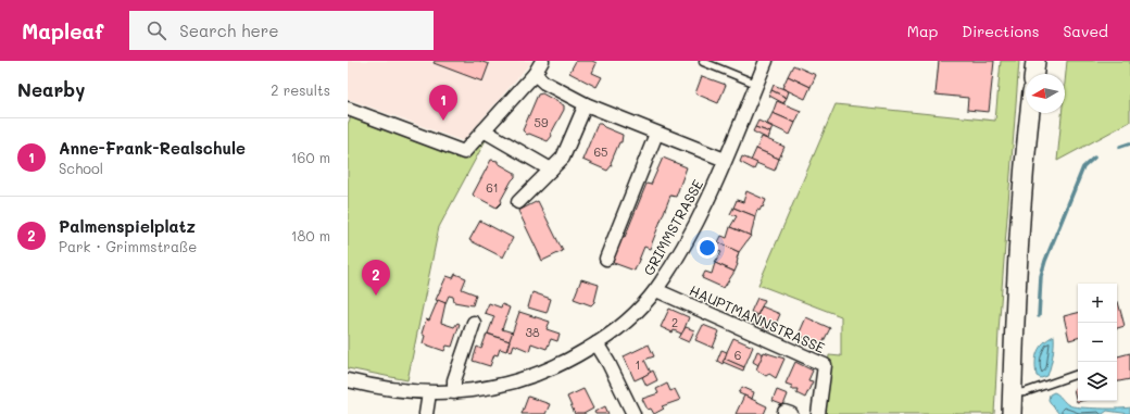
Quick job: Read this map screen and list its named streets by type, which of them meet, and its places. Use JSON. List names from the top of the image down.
{
  "streets": {
    "street": ["GRIMMSTRASSE", "HAUPTMANNSTRASSE"]
  },
  "crossings": [
    ["GRIMMSTRASSE", "HAUPTMANNSTRASSE"]
  ],
  "house_numbers": [
    "59",
    "65",
    "61",
    "2",
    "38",
    "6",
    "1"
  ],
  "north": "left",
  "page": {
    "header": "Mapleaf",
    "search": "Search here",
    "nav": ["Map", "Directions", "Saved"],
    "heading": ["Nearby", "2 results"],
    "pins": ["1", "2"],
    "list": [
      {
        "mark": "1",
        "name": "Anne-Frank-Realschule",
        "note": "School",
        "value": "160 m"
      },
      {
        "mark": "2",
        "name": "Palmenspielplatz",
        "note": "Park · Grimmstraße",
        "value": "180 m"
      }
    ],
    "map_buttons": ["+", "−"]
  }
}
